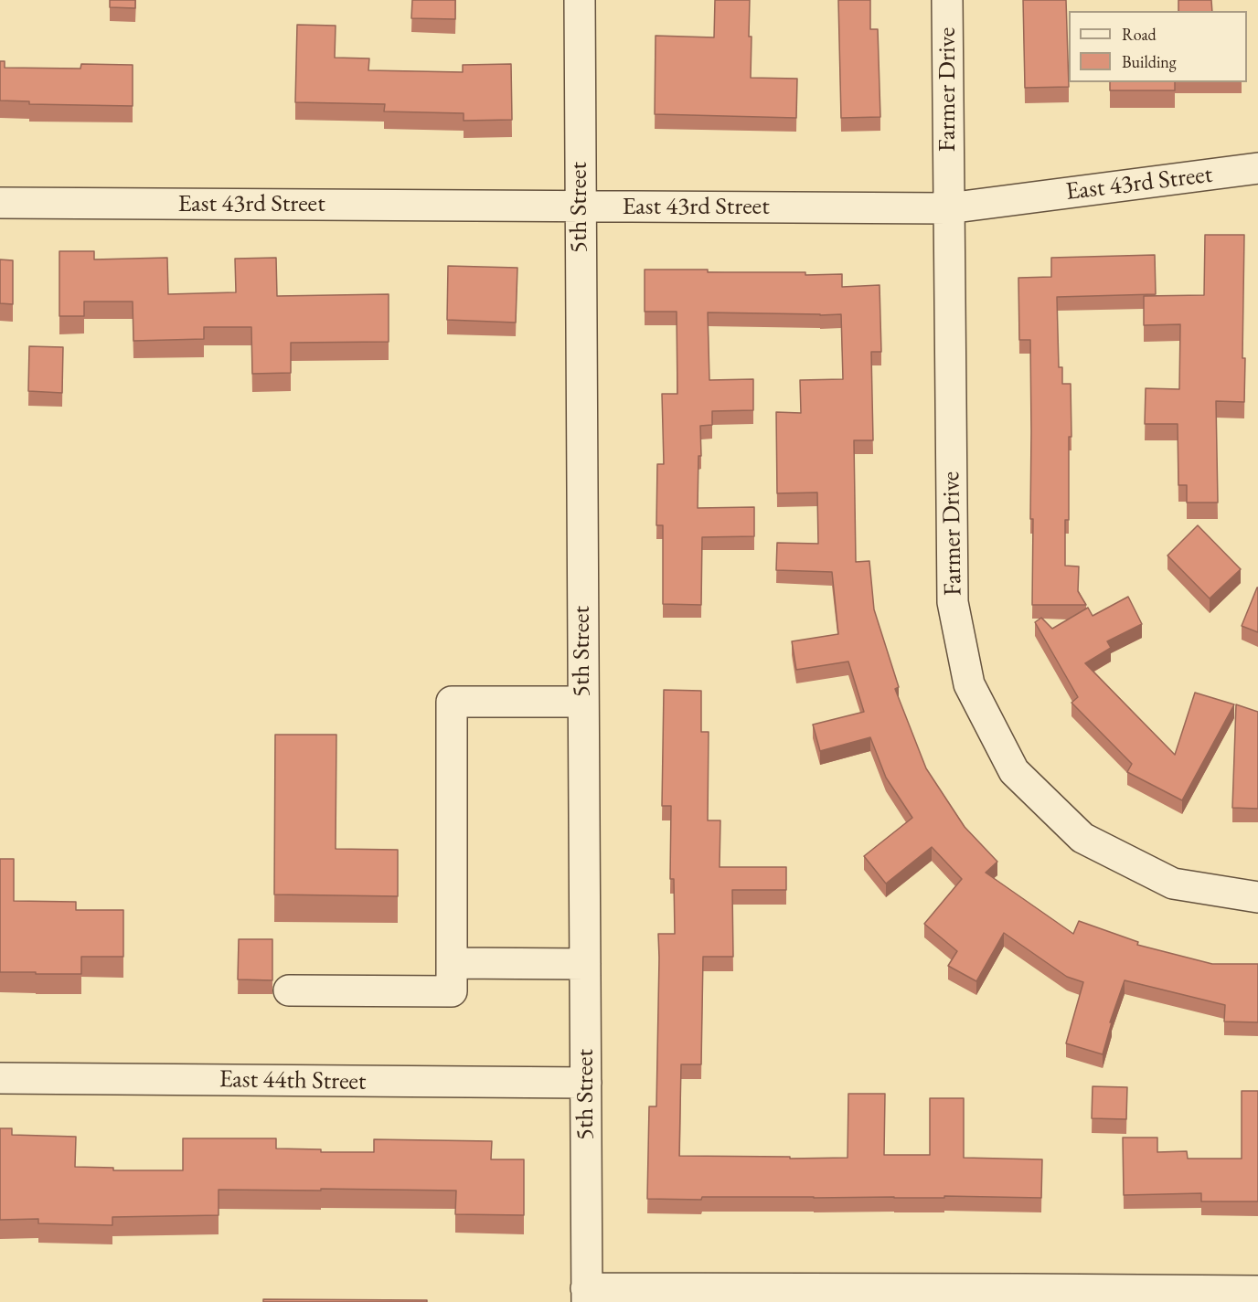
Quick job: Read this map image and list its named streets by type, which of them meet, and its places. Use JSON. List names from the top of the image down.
{
  "streets": {
    "street": [
      "Farmer Drive",
      "East 43rd Street",
      "5th Street",
      "East 44th Street"
    ]
  },
  "crossings": [
    ["Farmer Drive", "East 43rd Street"],
    ["East 43rd Street", "5th Street"],
    ["5th Street", "East 44th Street"]
  ],
  "legend": ["Road", "Building"]
}
